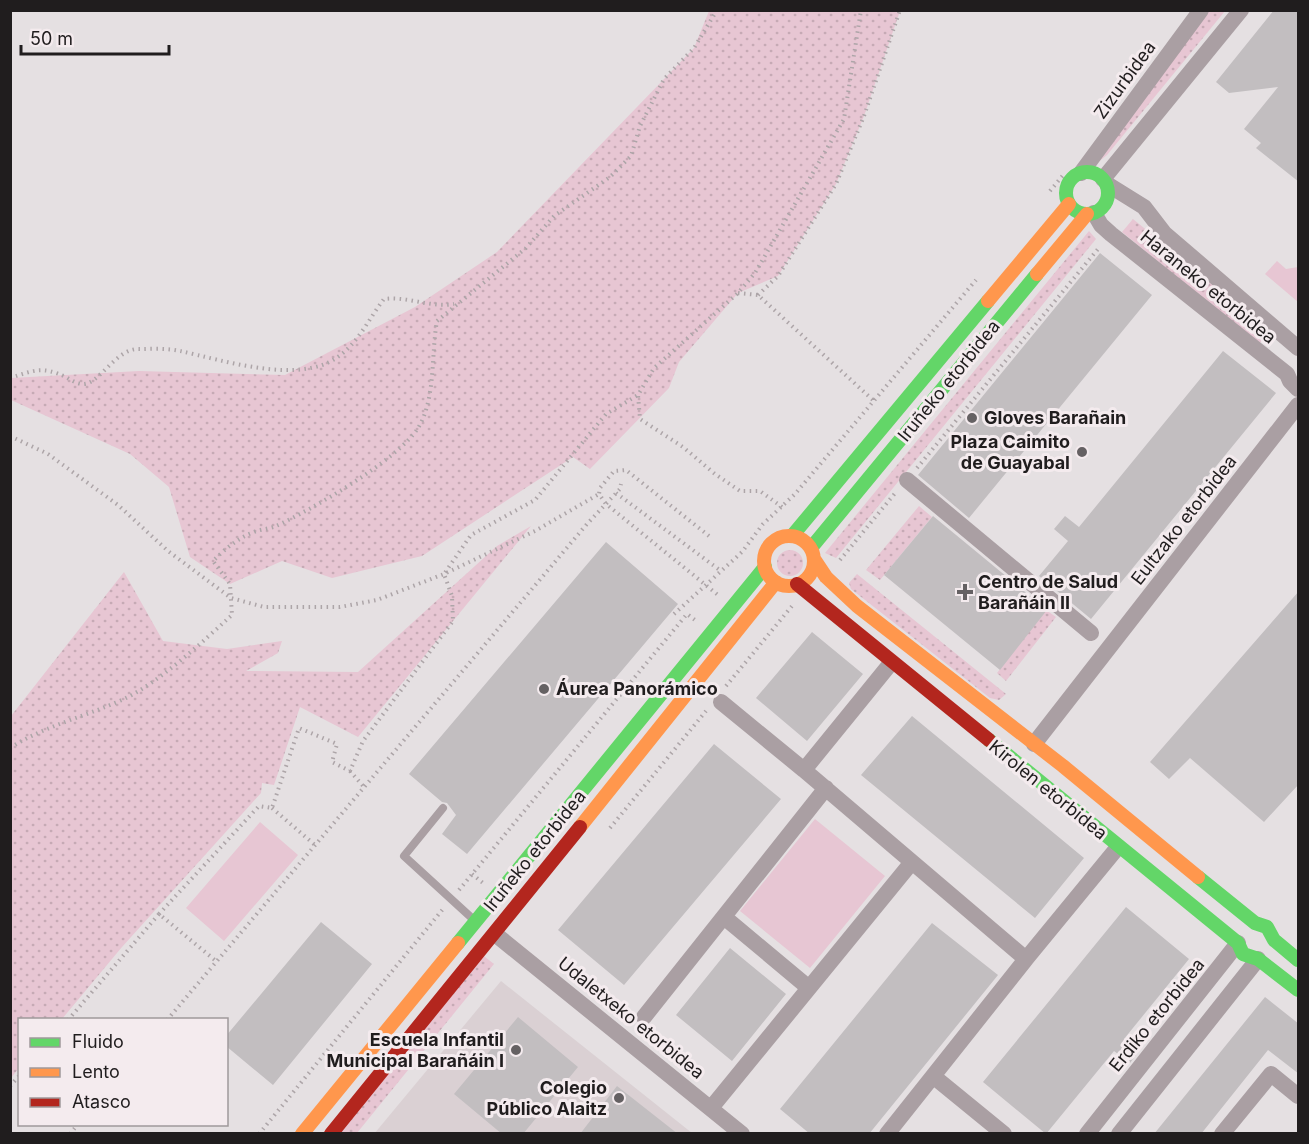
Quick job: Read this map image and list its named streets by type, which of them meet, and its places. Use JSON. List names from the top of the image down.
{
  "streets": {
    "main road": ["Iruñeko etorbidea", "Kirolen etorbidea", "Erdiko etorbidea"],
    "street": [
      "Zizurbidea",
      "Haraneko etorbidea",
      "Eultzako etorbidea",
      "Udaletxeko etorbidea"
    ]
  },
  "crossings": [
    ["Zizurbidea", "Haraneko etorbidea"],
    ["Zizurbidea", "Iruñeko etorbidea"],
    ["Haraneko etorbidea", "Iruñeko etorbidea"],
    ["Iruñeko etorbidea", "Kirolen etorbidea"],
    ["Iruñeko etorbidea", "Udaletxeko etorbidea"],
    ["Eultzako etorbidea", "Kirolen etorbidea"],
    ["Kirolen etorbidea", "Erdiko etorbidea"]
  ],
  "places": {
    "other": [
      "Gloves Barañain",
      "Plaza Caimito de Guayabal",
      "Áurea Panorámico",
      "Escuela Infantil Municipal Barañáin I",
      "Colegio Público Alaitz"
    ],
    "health": ["Centro de Salud Barañáin II"]
  },
  "legend": ["Fluido", "Lento", "Atasco"],
  "scale_bar": "50 m"
}
